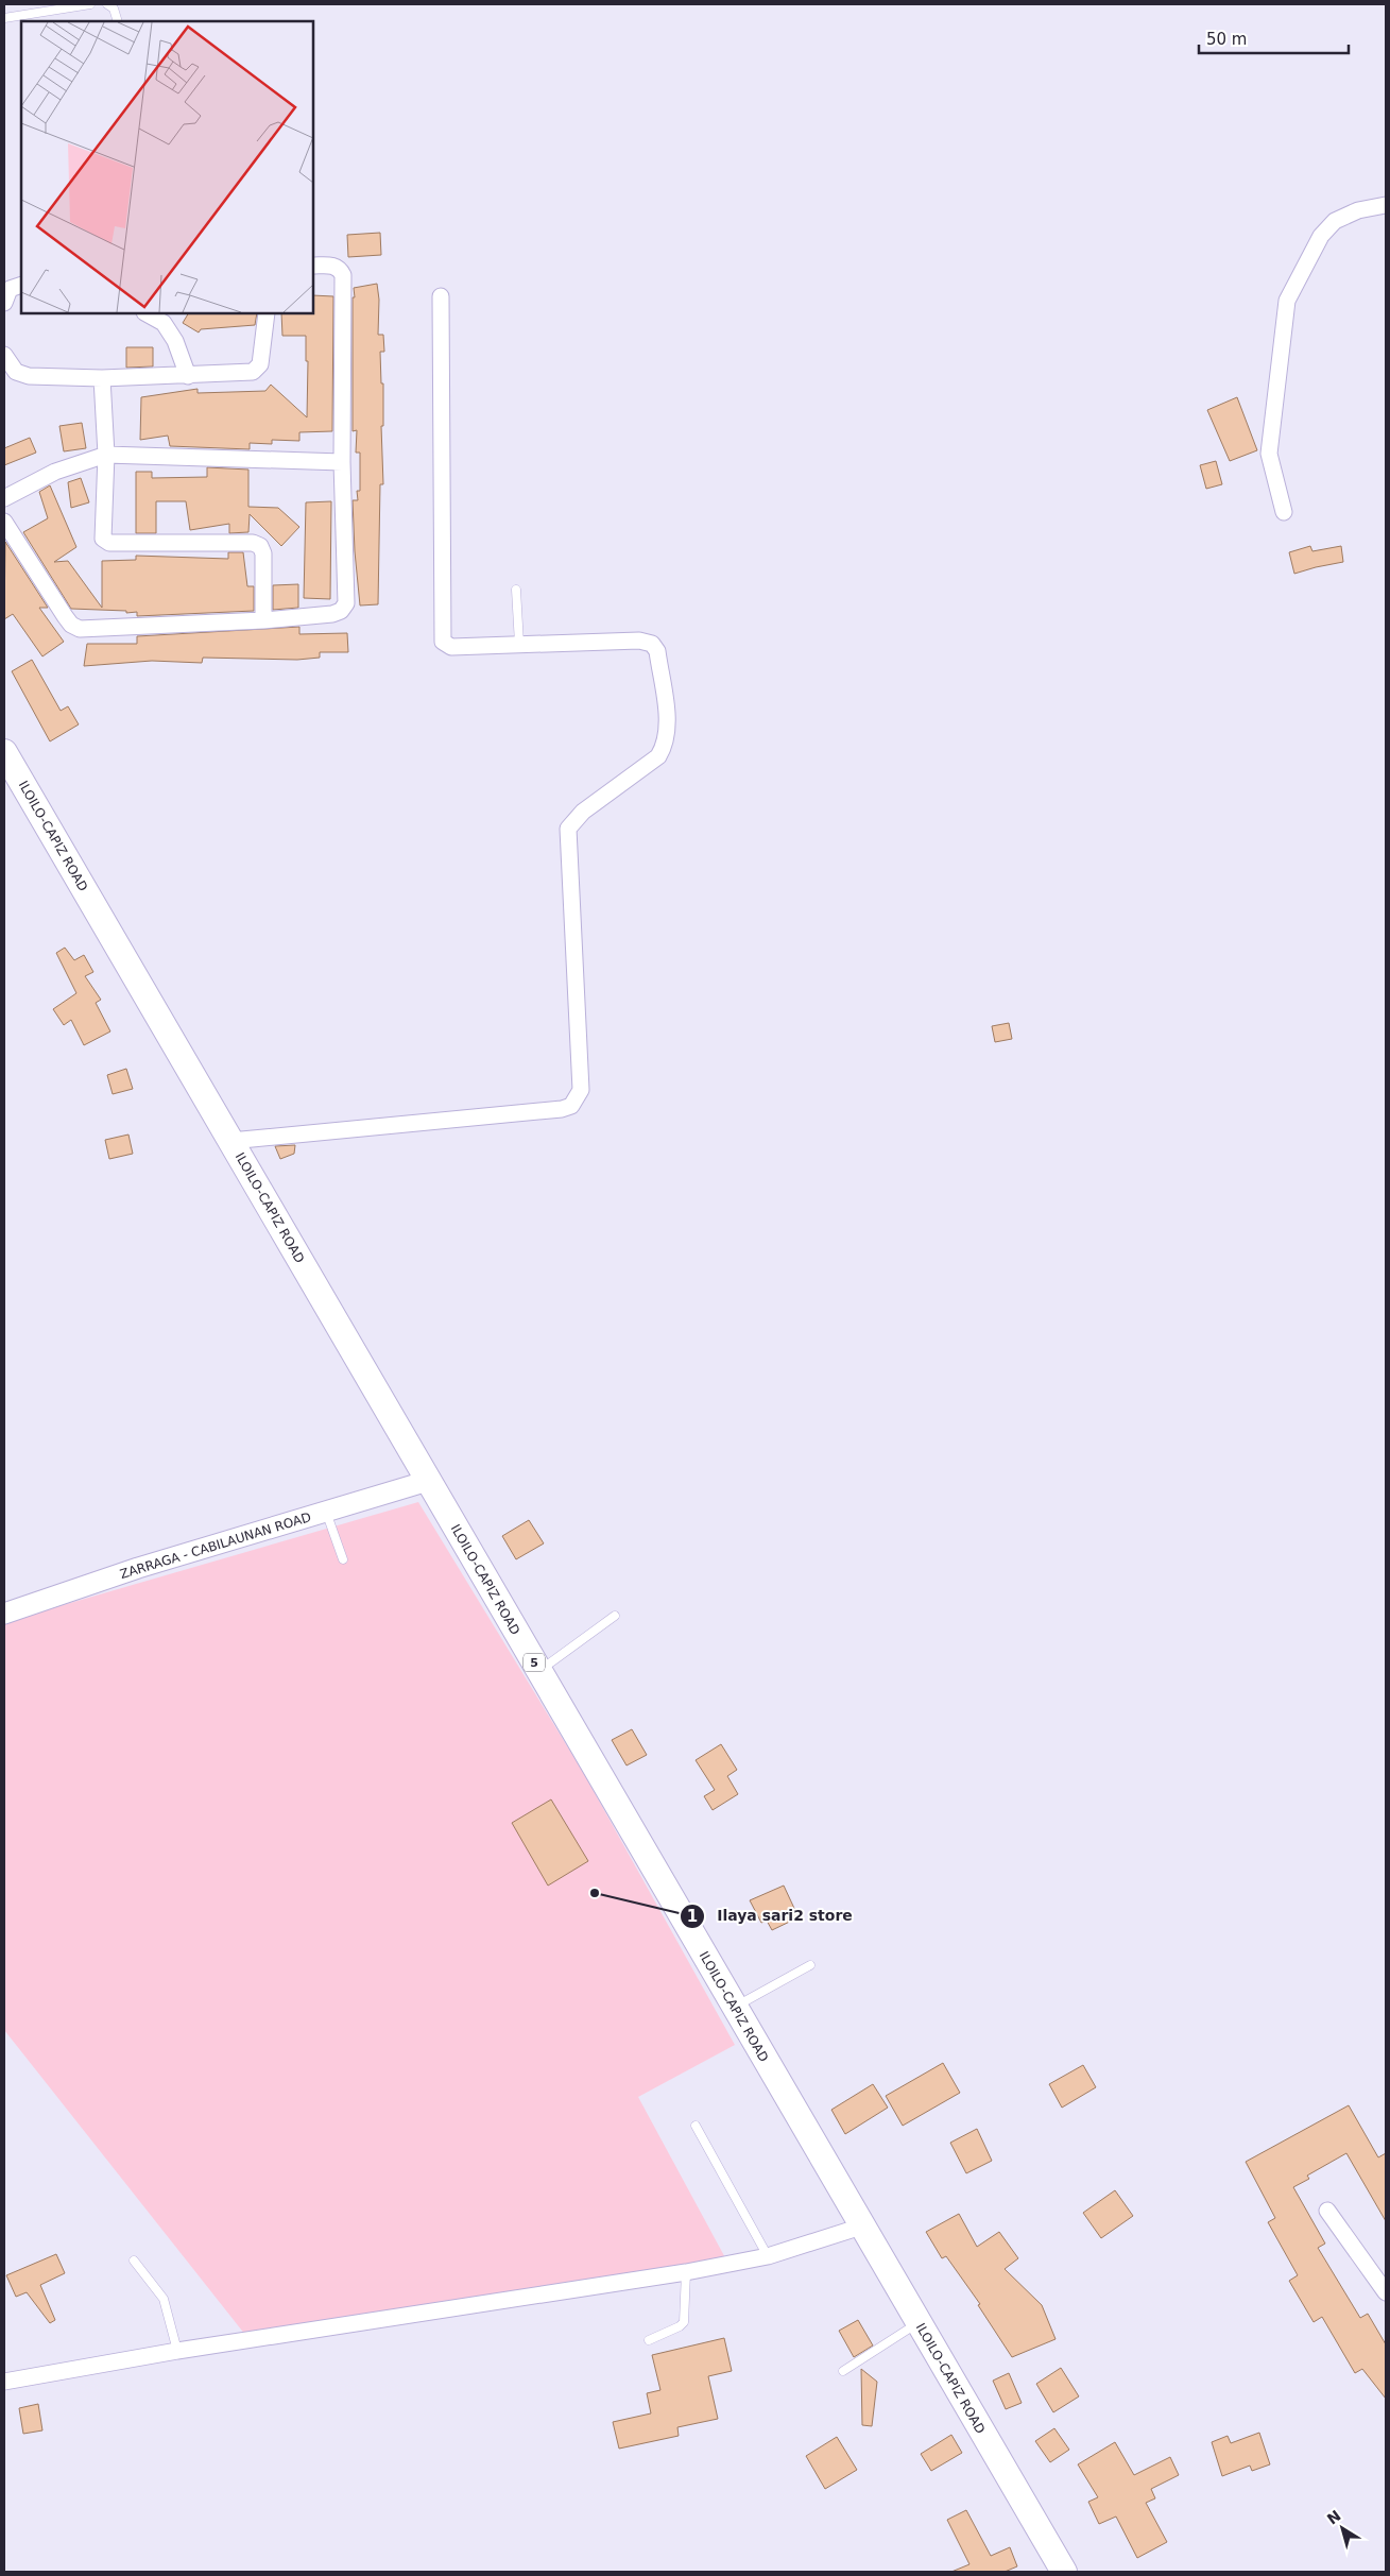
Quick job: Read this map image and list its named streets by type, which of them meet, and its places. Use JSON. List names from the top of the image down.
{
  "streets": {
    "main road": ["ILOILO-CAPIZ ROAD", "5"],
    "street": ["ZARRAGA - CABILAUNAN ROAD"]
  },
  "crossings": [
    ["ILOILO-CAPIZ ROAD", "ZARRAGA - CABILAUNAN ROAD"]
  ],
  "places": ["Ilaya sari2 store"],
  "scale_bar": "50 m",
  "north": "top left"
}
